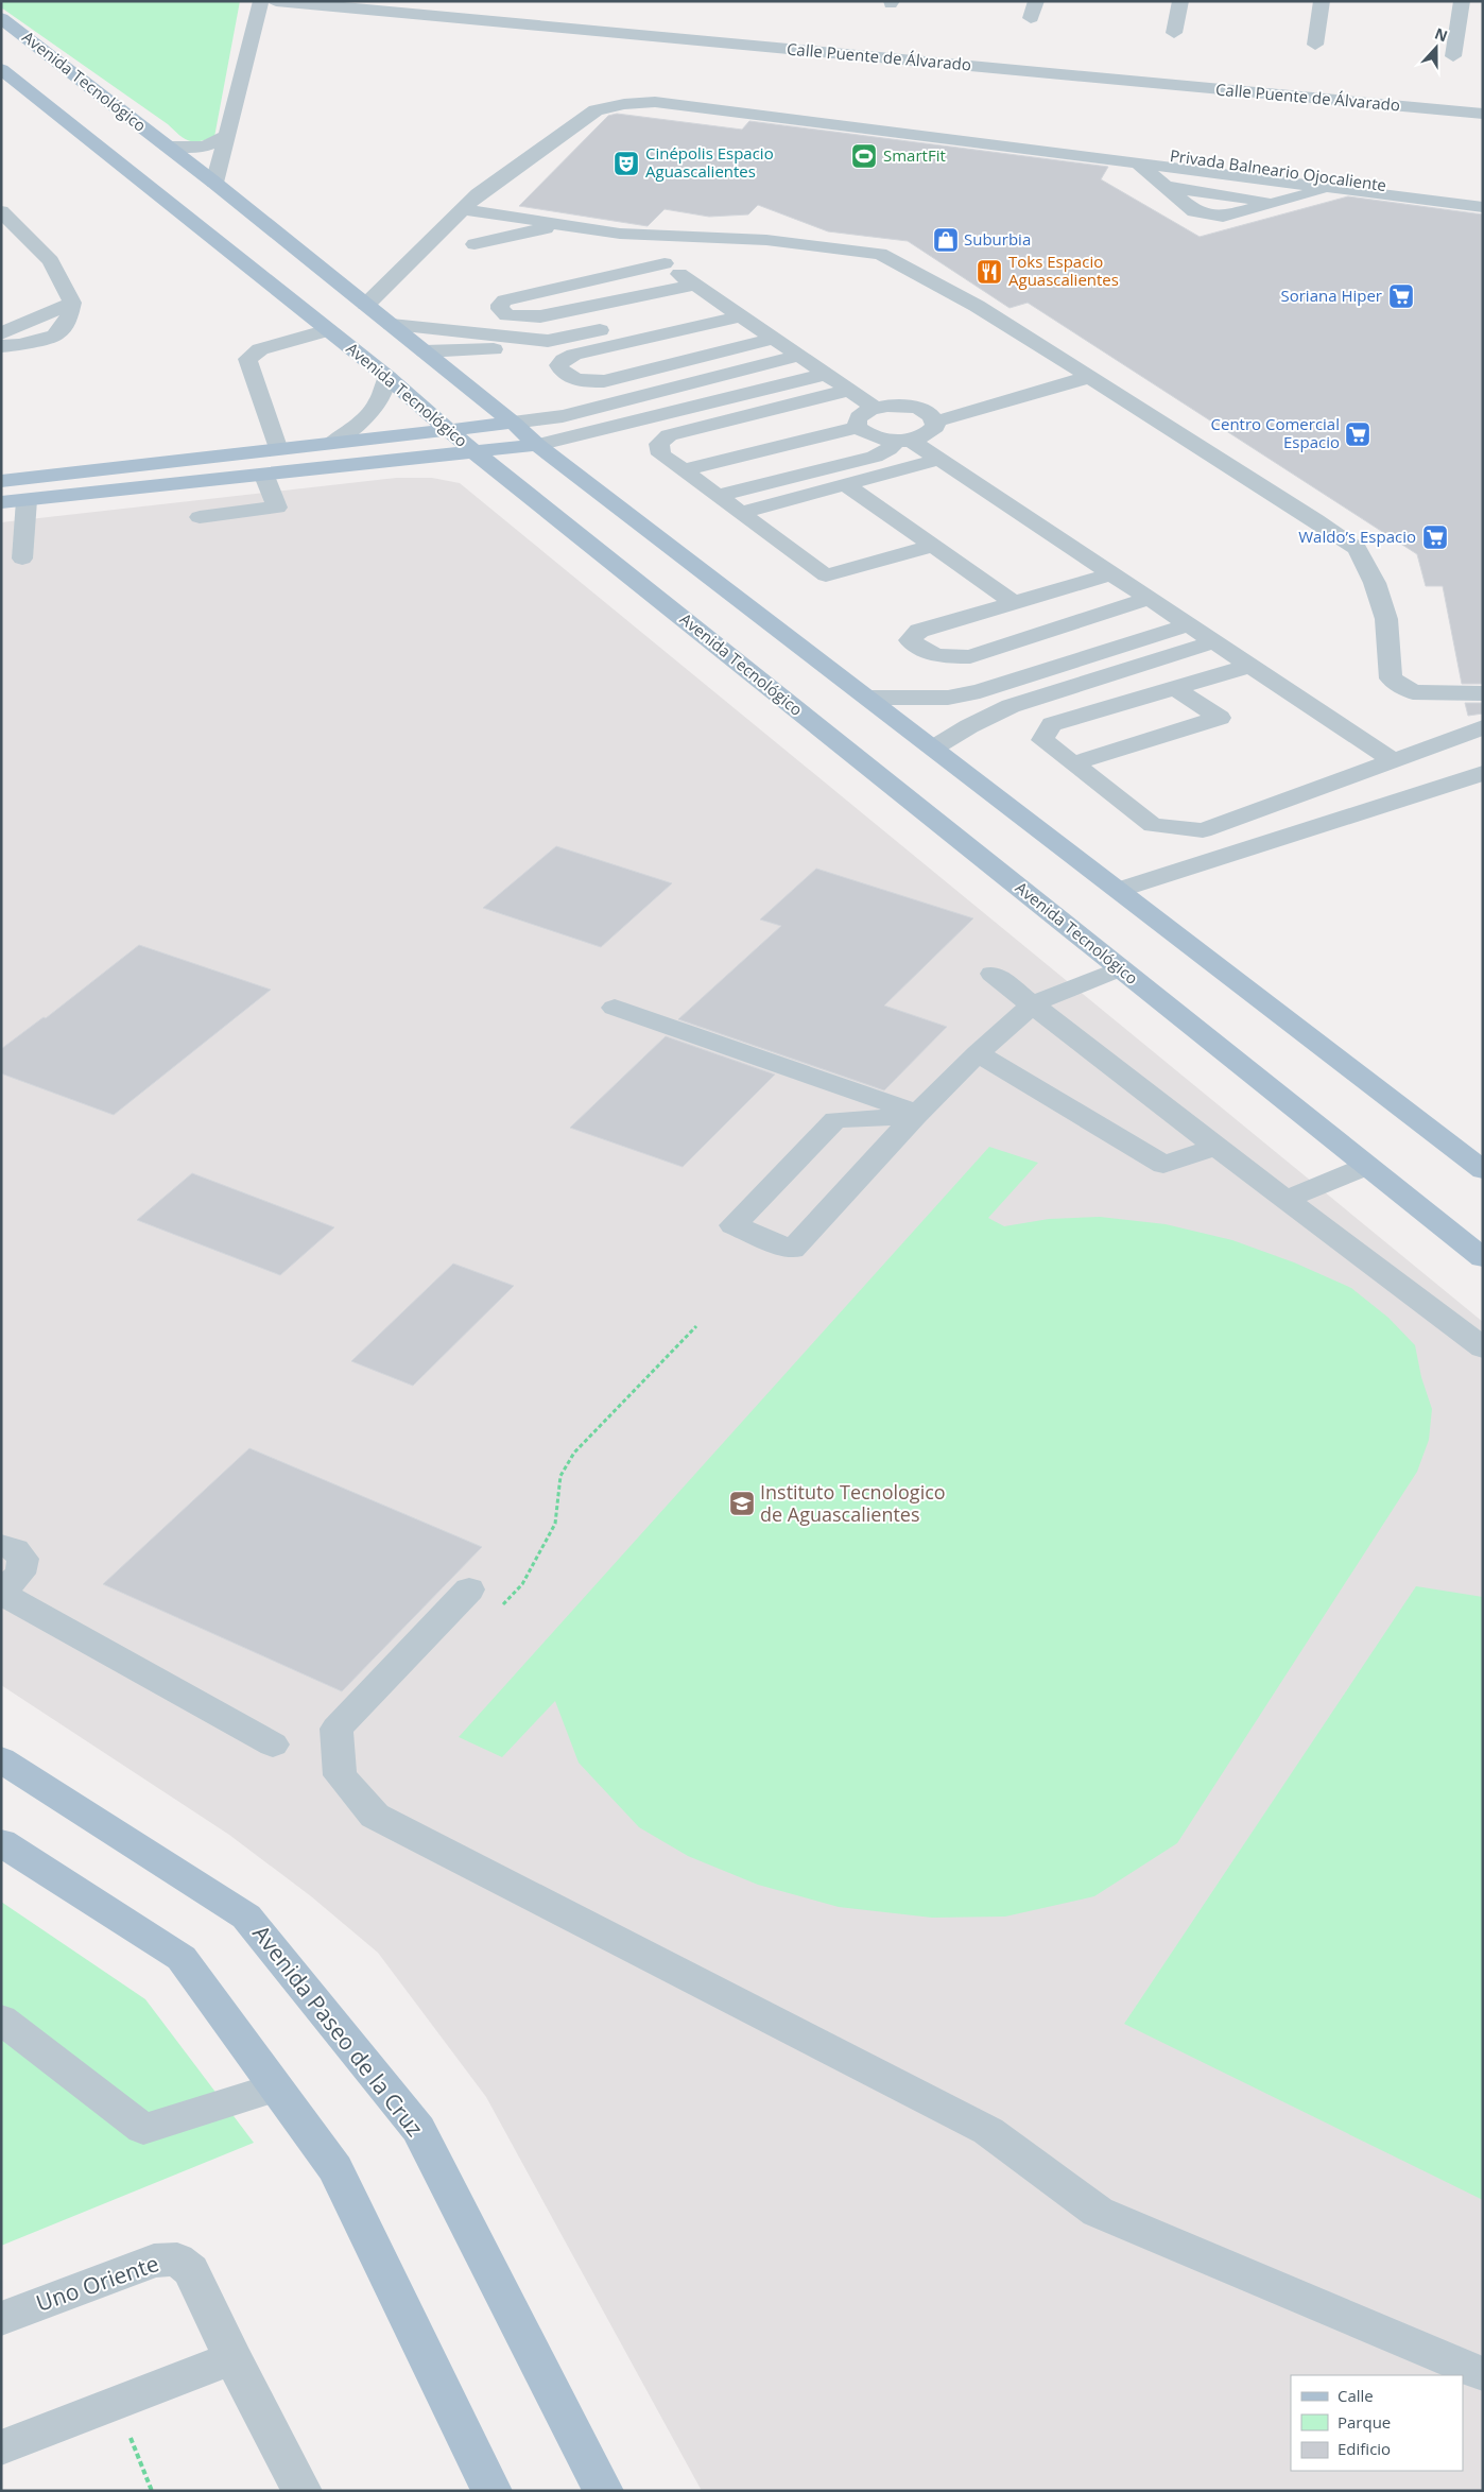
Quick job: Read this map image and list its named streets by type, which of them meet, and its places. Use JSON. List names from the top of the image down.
{
  "streets": {
    "main road": ["Avenida Tecnológico", "Avenida Paseo de la Cruz"],
    "street": ["Calle Puente de Álvarado", "Privada Balneario Ojocaliente", "Uno Oriente"]
  },
  "places": {
    "sports": ["SmartFit"],
    "theatre": ["Cinépolis Espacio Aguascalientes"],
    "shop": ["Suburbia"],
    "restaurant": ["Toks Espacio Aguascalientes"],
    "supermarket": ["Soriana Hiper", "Centro Comercial Espacio", "Waldo’s Espacio"],
    "school or university": ["Instituto Tecnologico de Aguascalientes"]
  },
  "legend": ["Calle", "Parque", "Edificio"],
  "north": "top"
}
